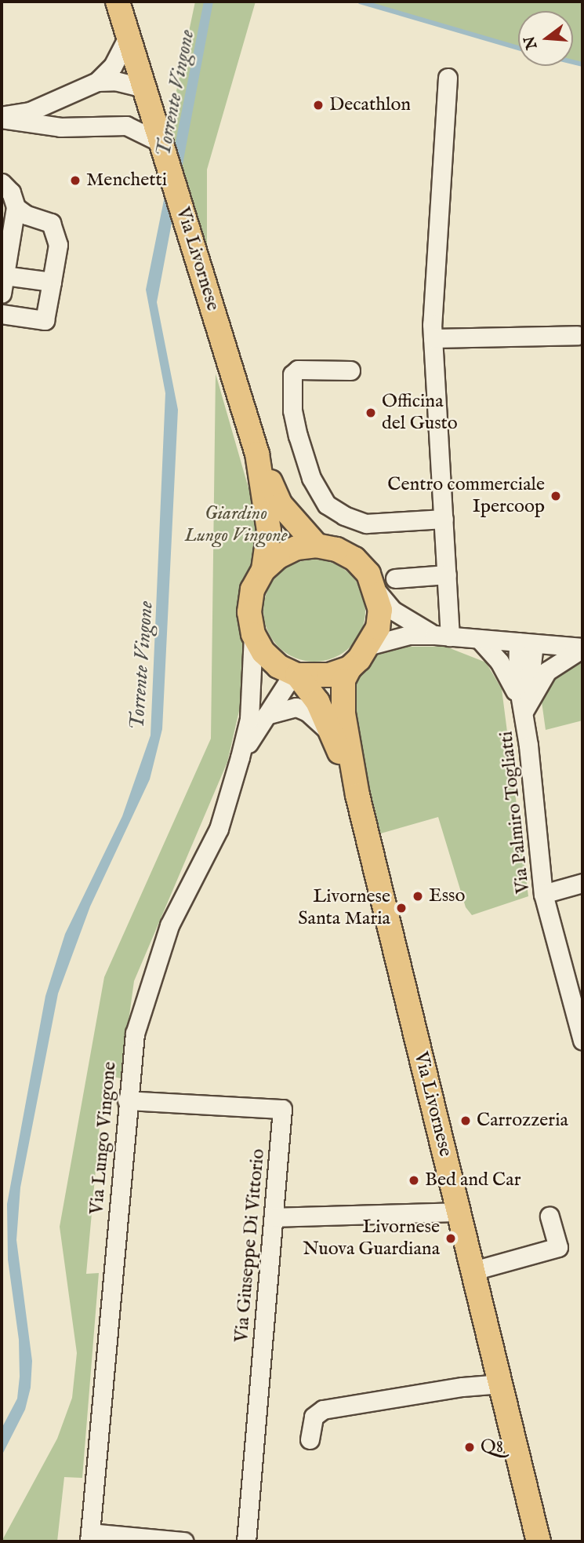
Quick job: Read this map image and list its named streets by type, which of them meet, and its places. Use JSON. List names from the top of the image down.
{
  "streets": {
    "main road": ["Via Livornese"],
    "street": ["Via Palmiro Togliatti", "Via Lungo Vingone", "Via Giuseppe Di Vittorio"]
  },
  "crossings": [
    ["Via Livornese", "Via Lungo Vingone"],
    ["Via Lungo Vingone", "Via Giuseppe Di Vittorio"]
  ],
  "water": ["Torrente Vingone"],
  "parks": ["Giardino Lungo Vingone"],
  "places": [
    "Decathlon",
    "Menchetti",
    "Officina del Gusto",
    "Centro commerciale Ipercoop",
    "Esso",
    "Livornese Santa Maria",
    "Carrozzeria",
    "Bed and Car",
    "Livornese Nuova Guardiana",
    "Q8"
  ],
  "north": "left"
}
